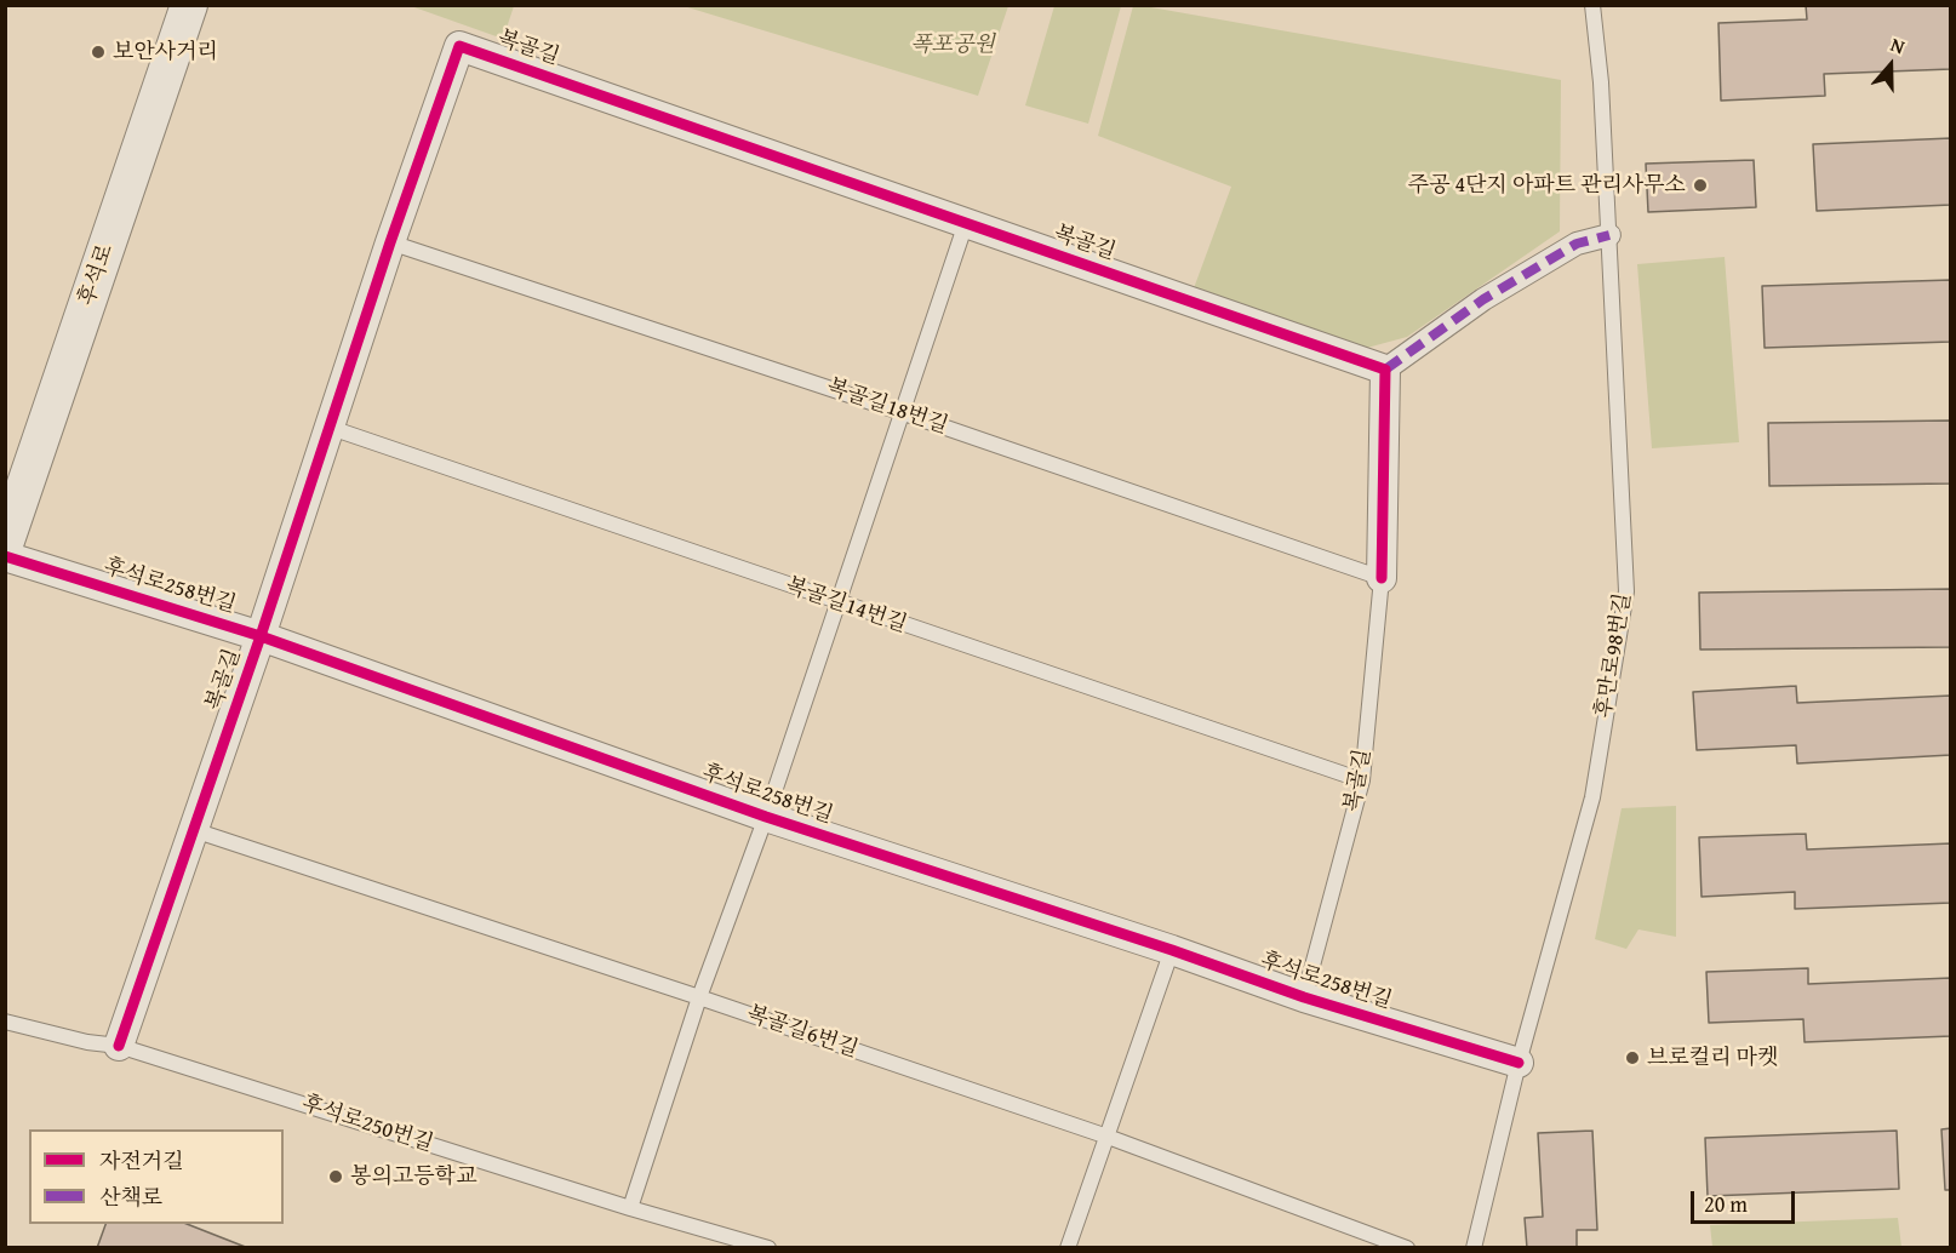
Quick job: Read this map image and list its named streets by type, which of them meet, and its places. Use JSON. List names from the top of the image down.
{
  "streets": {
    "street": ["복골길", "후석로", "후석로258번길"],
    "lane": [
      "복골길18번길",
      "복골길14번길",
      "후만로98번길",
      "복골길6번길",
      "후석로250번길"
    ]
  },
  "crossings": [
    ["복골길", "복골길18번길"],
    ["복골길", "후석로258번길"],
    ["복골길", "복골길14번길"],
    ["복골길", "복골길6번길"],
    ["복골길", "후석로250번길"],
    ["후석로258번길", "후만로98번길"]
  ],
  "parks": ["폭포공원"],
  "places": [
    "보안사거리",
    "주공 4단지 아파트 관리사무소",
    "브로컬리 마켓",
    "봉의고등학교"
  ],
  "legend": ["자전거길", "산책로"],
  "scale_bar": "20 m",
  "north": "top"
}
